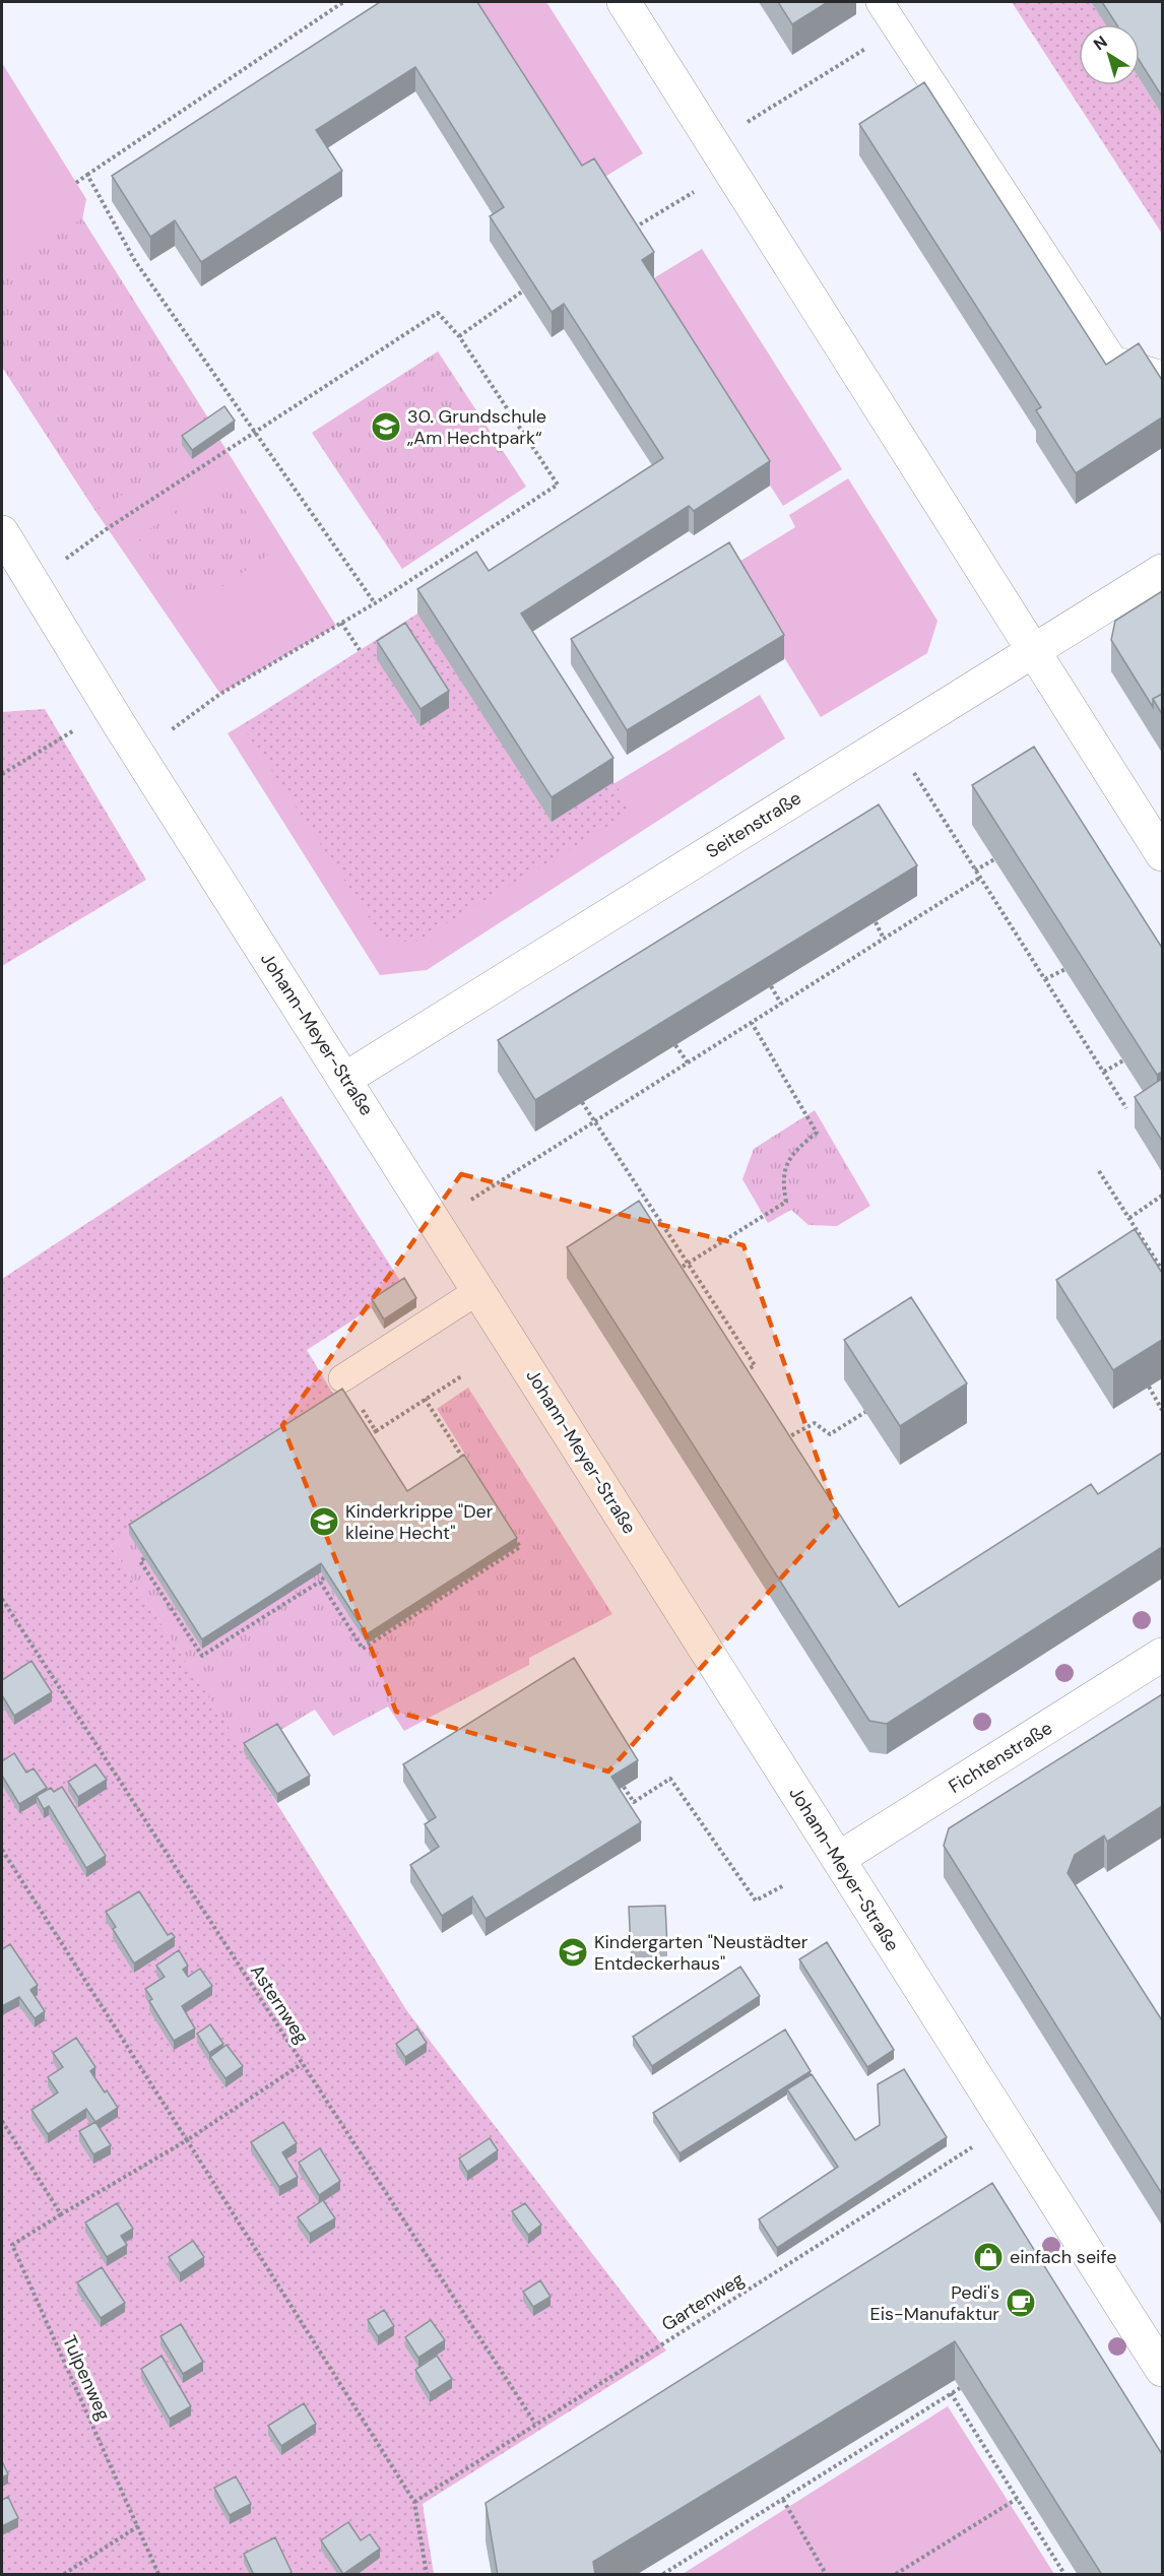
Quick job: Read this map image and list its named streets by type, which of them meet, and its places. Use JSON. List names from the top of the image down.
{
  "streets": {
    "street": ["Seitenstraße", "Johann-Meyer-Straße", "Fichtenstraße"],
    "path": ["Asternweg", "Gartenweg", "Tulpenweg"]
  },
  "crossings": [
    ["Seitenstraße", "Johann-Meyer-Straße"],
    ["Johann-Meyer-Straße", "Fichtenstraße"],
    ["Johann-Meyer-Straße", "Gartenweg"],
    ["Asternweg", "Gartenweg"]
  ],
  "places": {
    "school or university": ["30. Grundschule „Am Hechtpark“", "Kinderkrippe \"Der kleine Hecht\"", "Kindergarten \"Neustädter Entdeckerhaus\""],
    "shop": ["einfach seife"],
    "cafe": ["Pedi's Eis-Manufaktur"]
  },
  "north": "top left"
}
